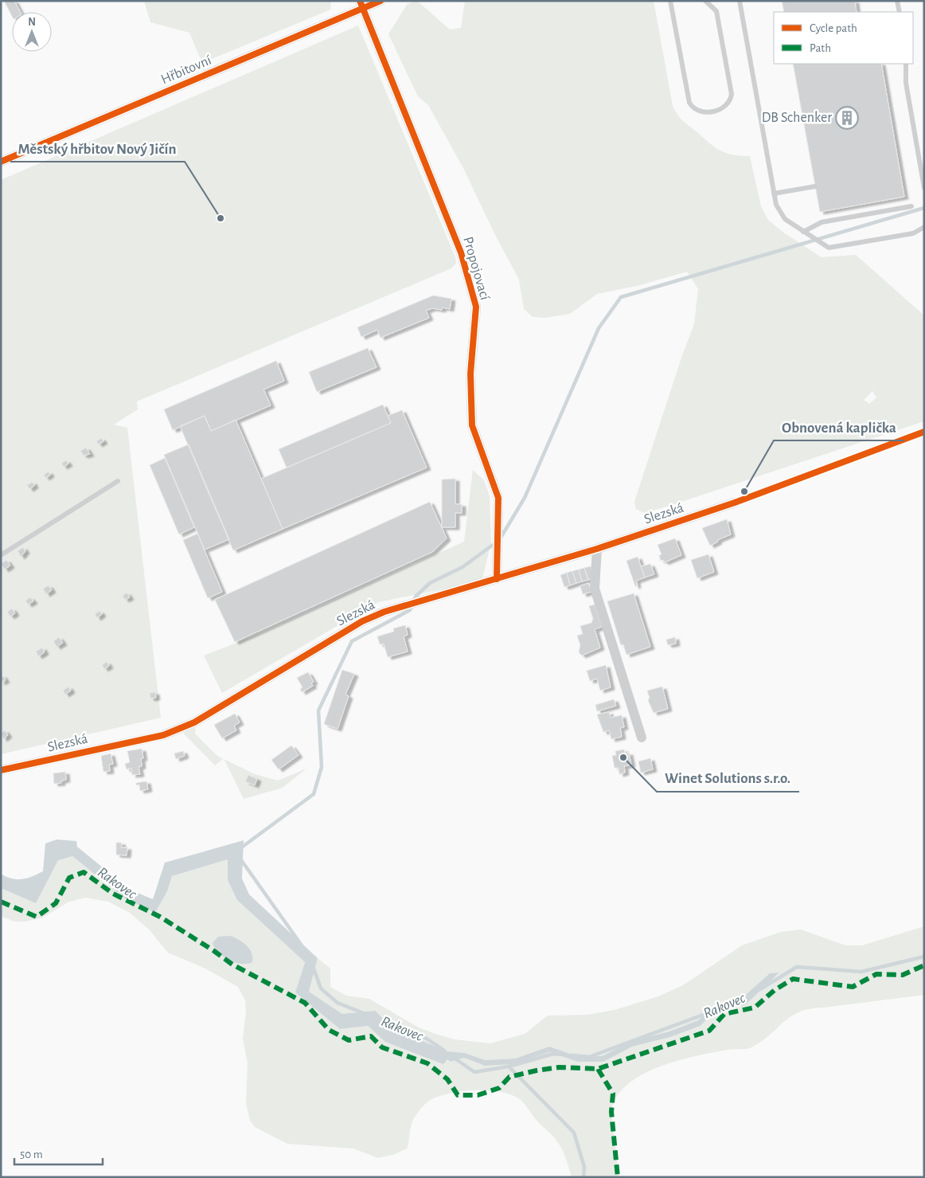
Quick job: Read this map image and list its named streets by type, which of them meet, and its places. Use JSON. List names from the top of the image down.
{
  "streets": {
    "street": ["Hřbitovní", "Propojovací", "Slezská"]
  },
  "crossings": [
    ["Hřbitovní", "Propojovací"],
    ["Propojovací", "Slezská"]
  ],
  "water": ["Rakovec"],
  "places": {
    "building": ["DB Schenker"],
    "other": ["Městský hřbitov Nový Jičín", "Obnovená kaplička", "Winet Solutions s.r.o."]
  },
  "legend": ["Cycle path", "Path"],
  "scale_bar": "50 m",
  "north": "top"
}
